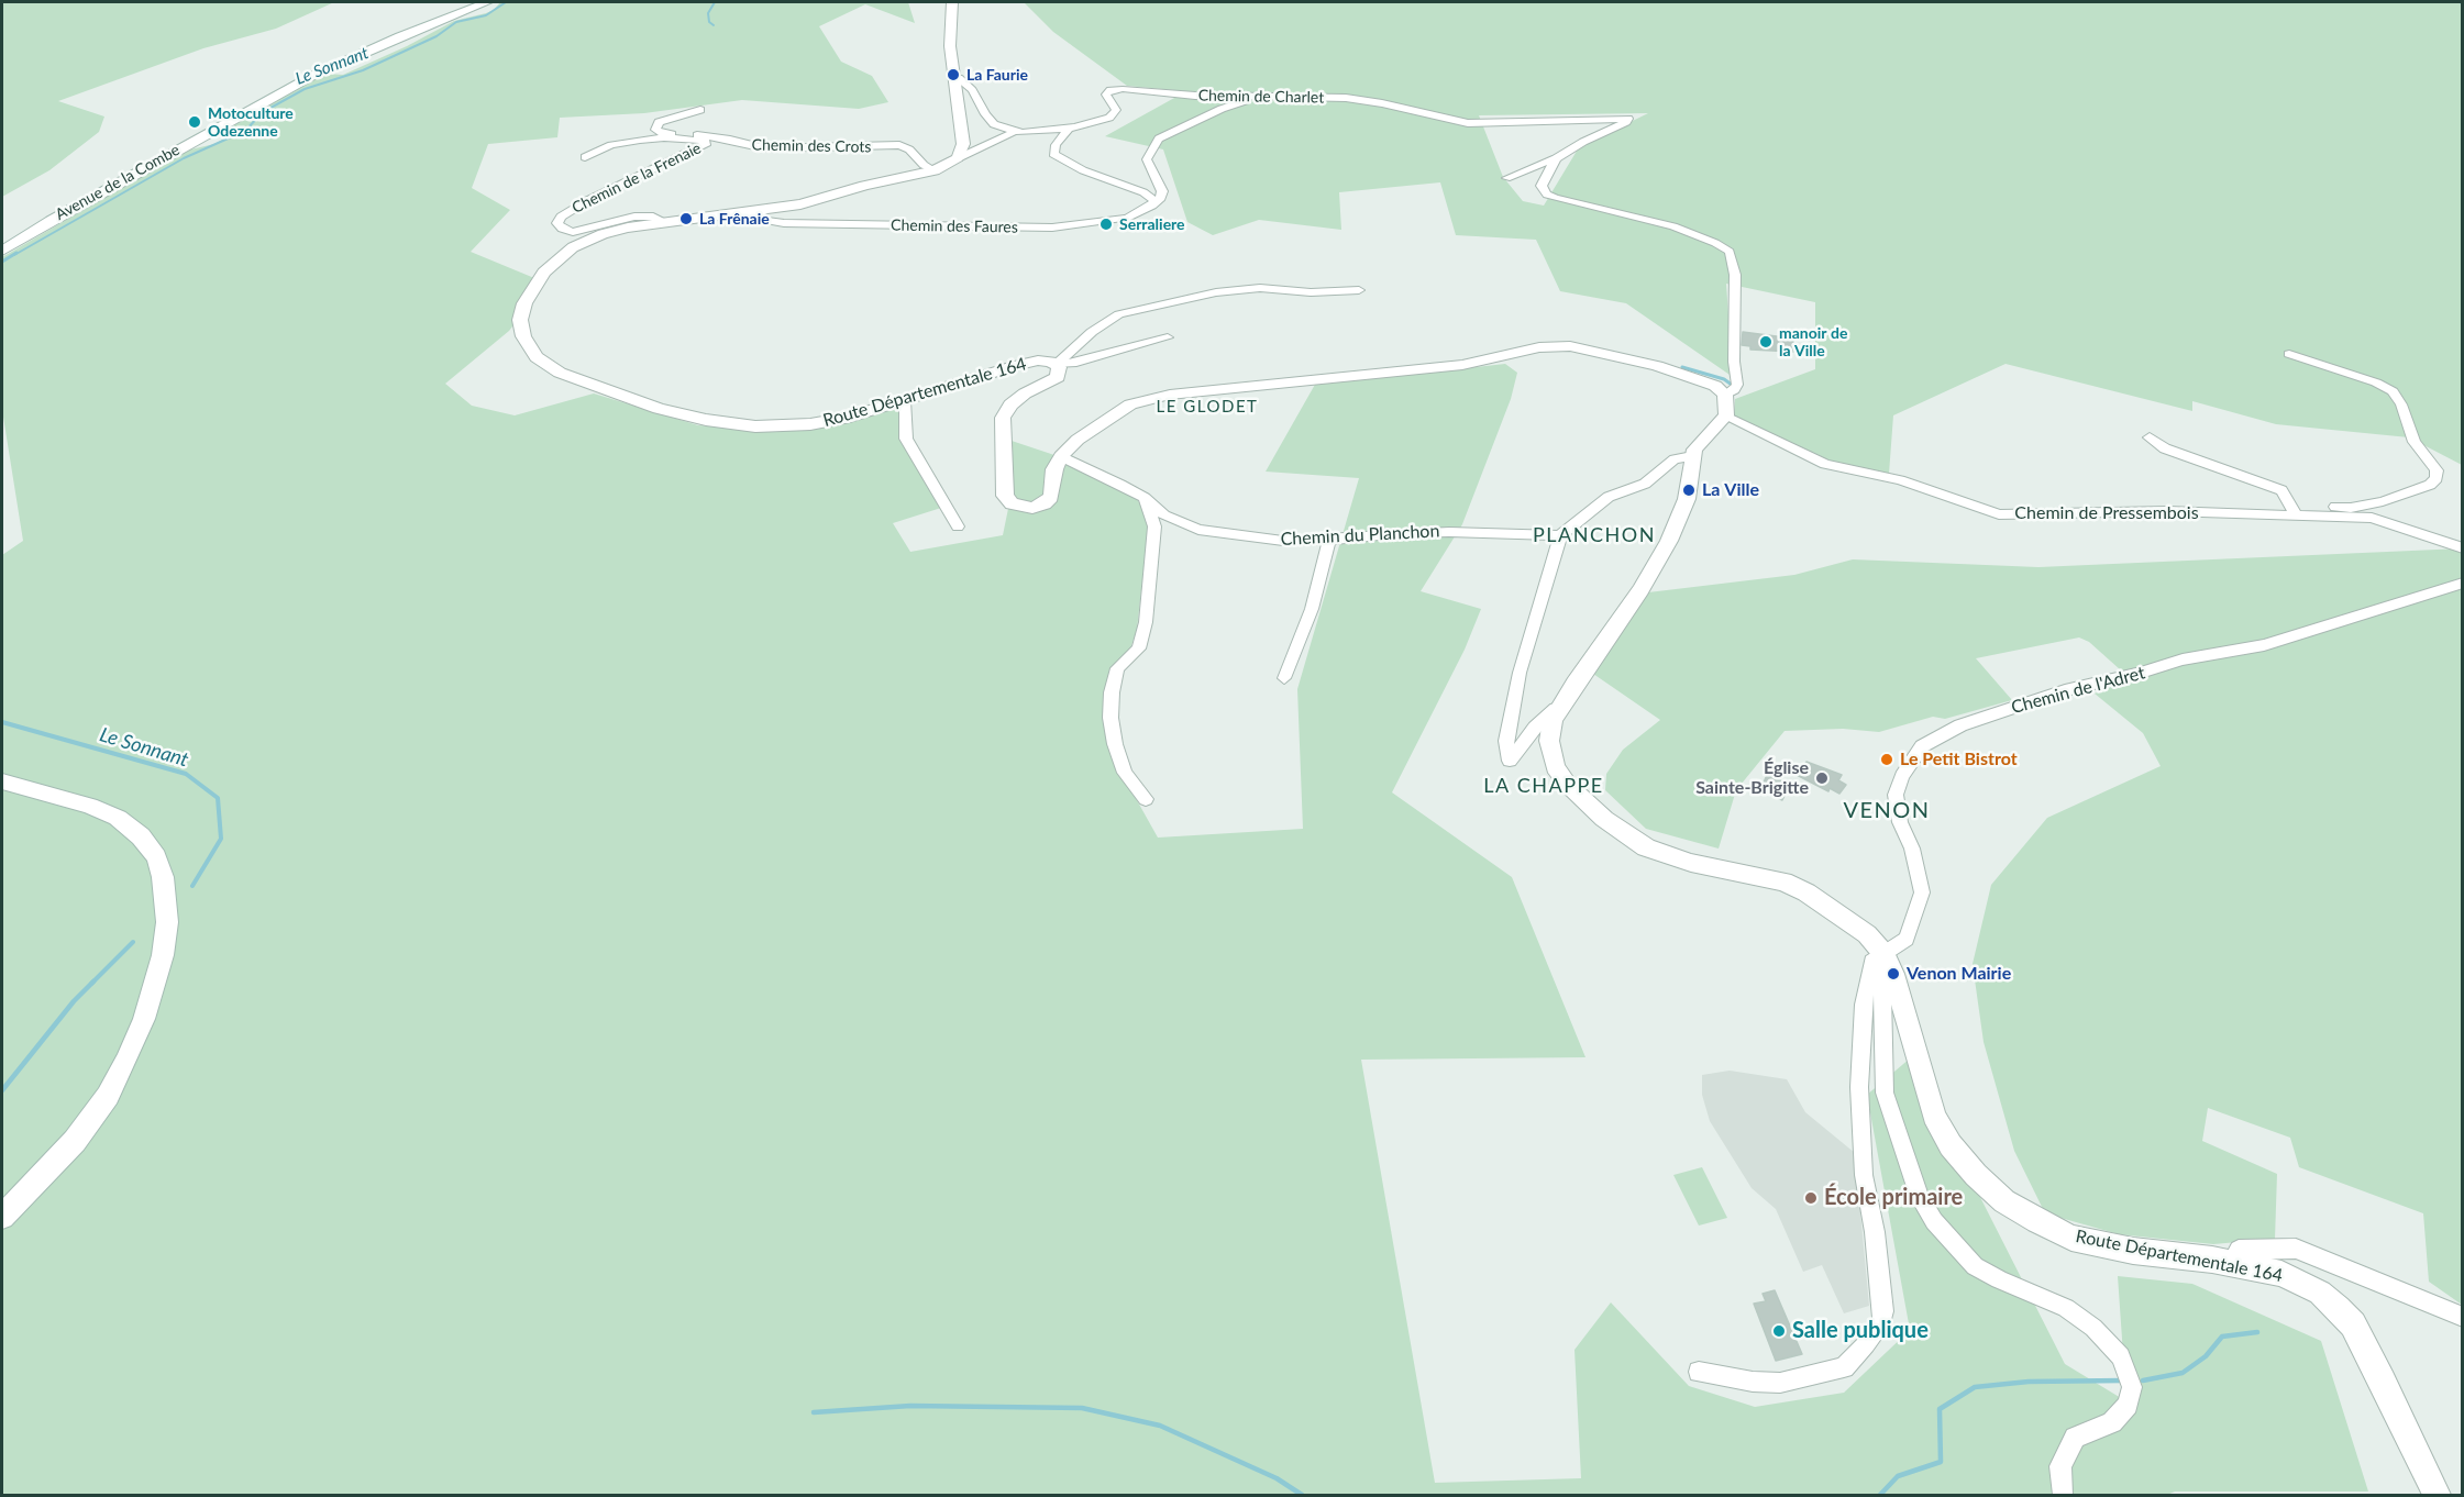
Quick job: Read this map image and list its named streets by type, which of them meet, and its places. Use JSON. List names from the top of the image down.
{
  "streets": {
    "street": [
      "Chemin de Charlet",
      "Chemin des Crots",
      "Chemin de la Frenaie",
      "Avenue de la Combe",
      "Chemin des Faures",
      "Route Départementale 164",
      "Chemin de Pressembois",
      "Chemin du Planchon",
      "Chemin de l'Adret"
    ]
  },
  "crossings": [
    ["Chemin des Crots", "Route Départementale 164"],
    ["Chemin de la Frenaie", "Route Départementale 164"],
    ["Chemin des Faures", "Route Départementale 164"],
    ["Route Départementale 164", "Chemin du Planchon"],
    ["Route Départementale 164", "Chemin de l'Adret"]
  ],
  "districts": [
    "LE GLODET",
    "PLANCHON",
    "LA CHAPPE",
    "VENON"
  ],
  "water": ["Le Sonnant"],
  "places": [
    "La Faurie",
    "Motoculture Odezenne",
    "La Frênaie",
    "Serraliere",
    "manoir de la Ville",
    "La Ville",
    "Le Petit Bistrot",
    "Église Sainte-Brigitte",
    "Venon Mairie",
    "École primaire",
    "Salle publique"
  ]
}
